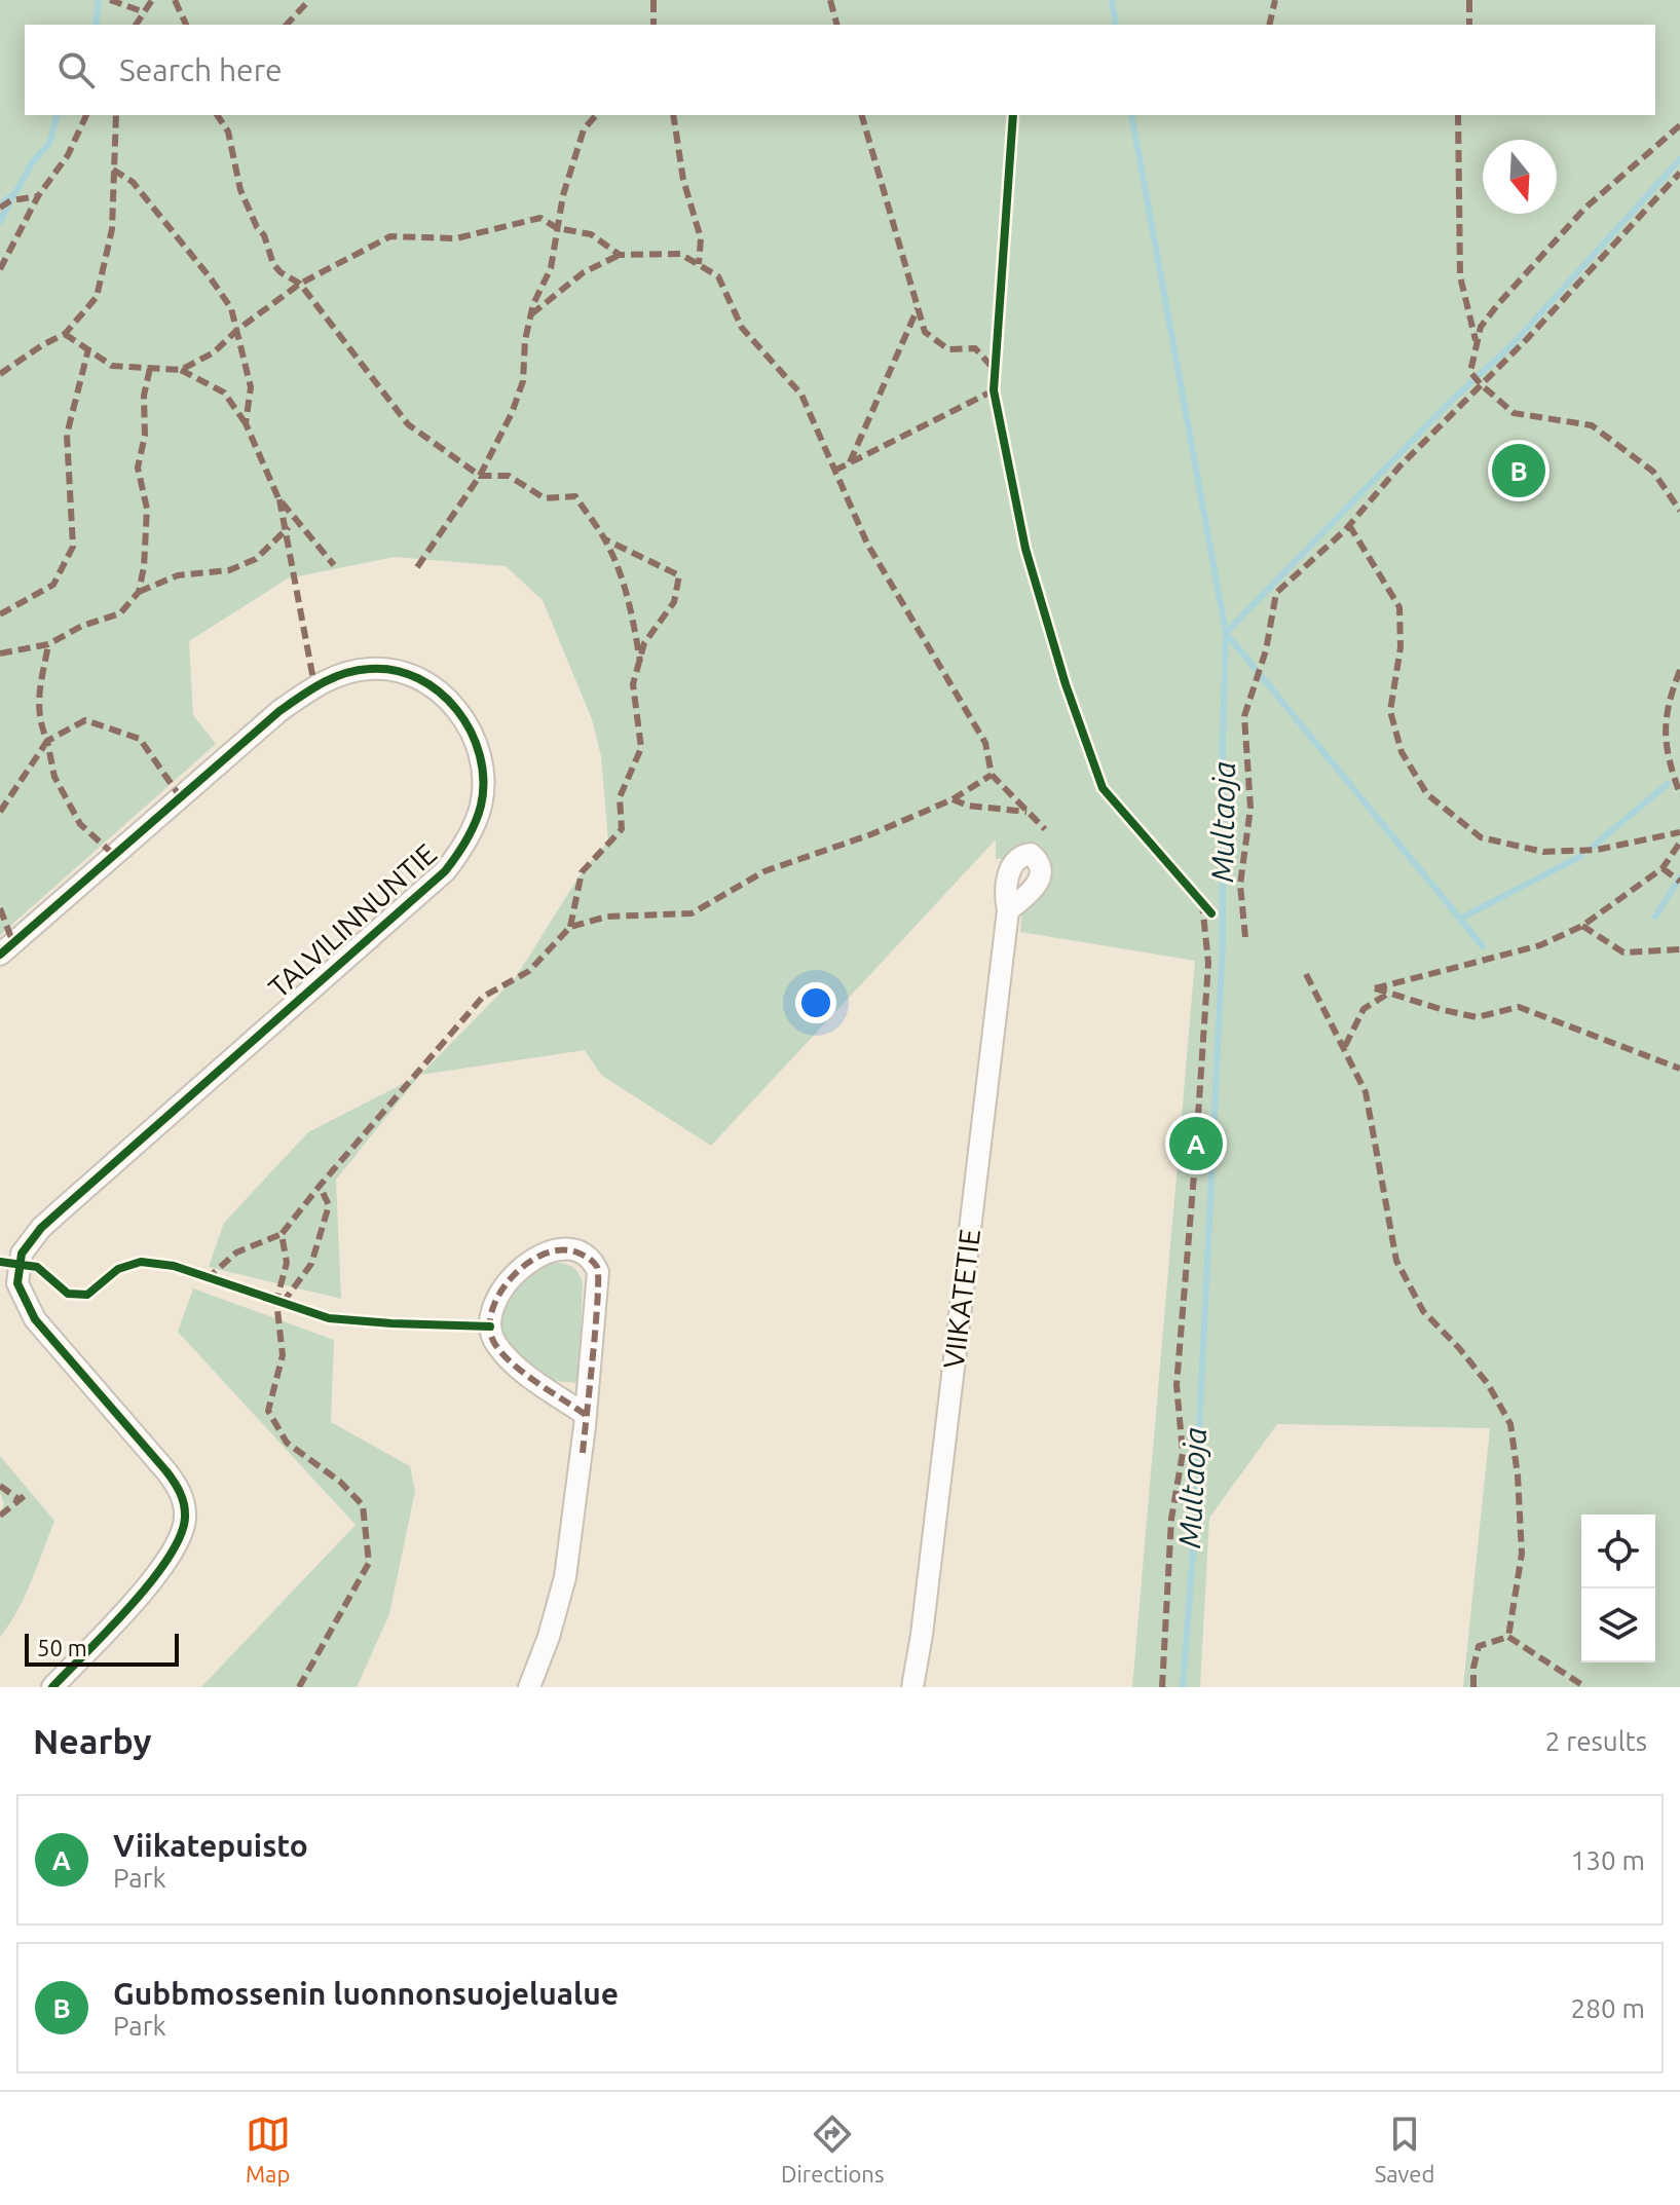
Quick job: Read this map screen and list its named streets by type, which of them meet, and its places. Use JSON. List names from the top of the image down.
{
  "streets": {
    "street": ["TALVILINNUNTIE", "VIIKATETIE"]
  },
  "water": ["Multaoja"],
  "scale_bar": "50 m",
  "north": "bottom",
  "page": {
    "search": "Search here",
    "pins": ["B", "A"],
    "scale": "50 m",
    "heading": ["Nearby", "2 results"],
    "list": [
      {
        "mark": "A",
        "name": "Viikatepuisto",
        "note": "Park",
        "value": "130 m"
      },
      {
        "mark": "B",
        "name": "Gubbmossenin luonnonsuojelualue",
        "note": "Park",
        "value": "280 m"
      }
    ],
    "nav": ["Map", "Directions", "Saved"]
  }
}
